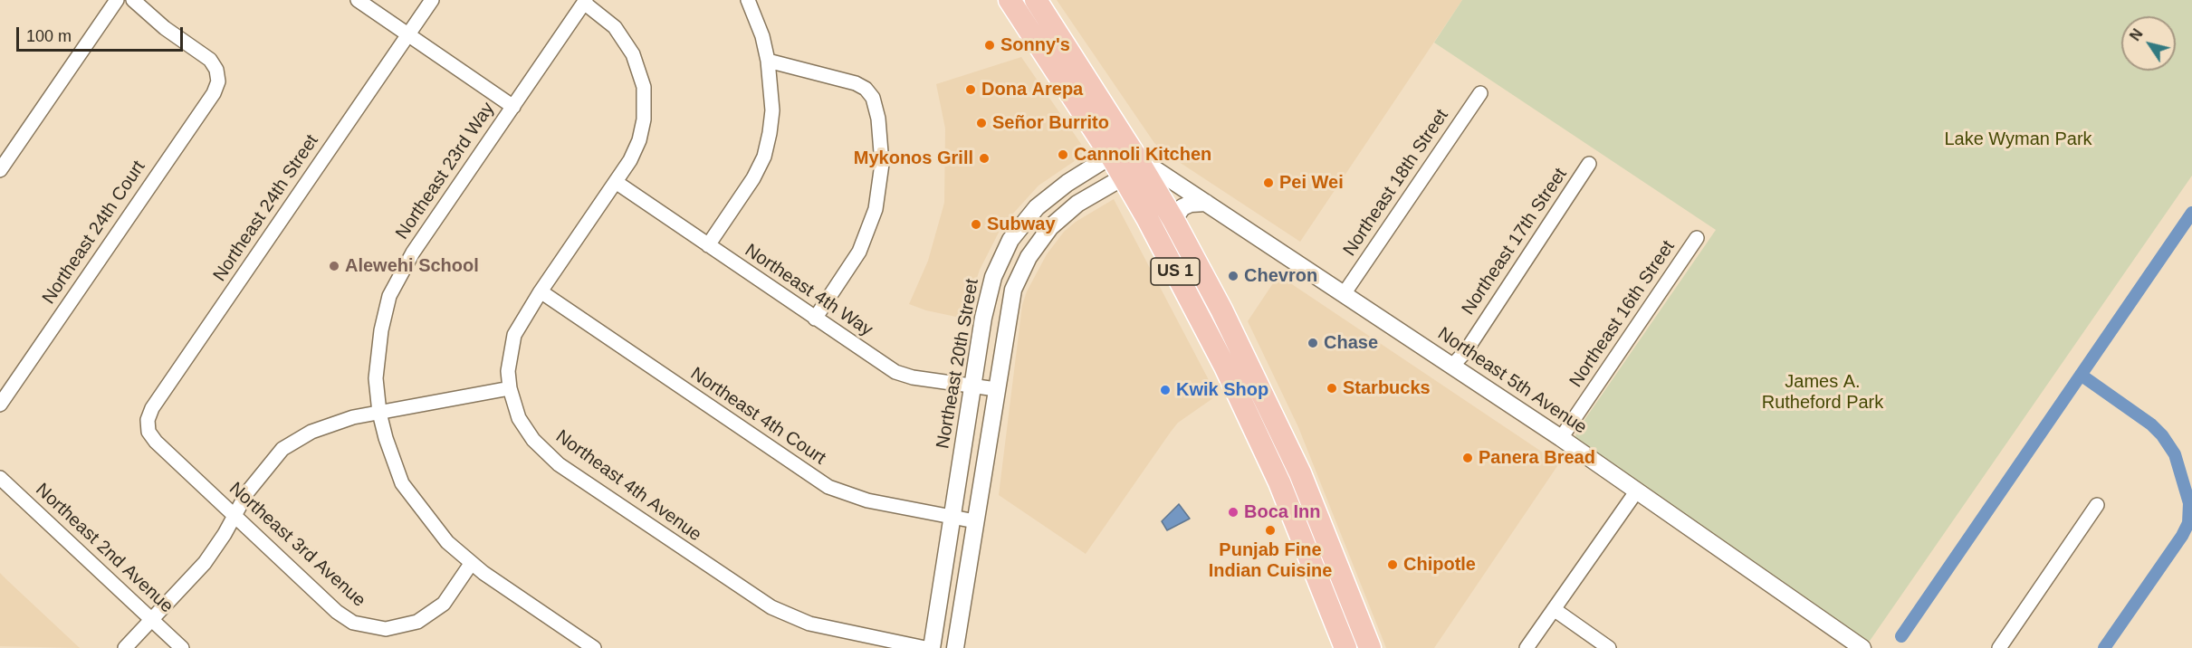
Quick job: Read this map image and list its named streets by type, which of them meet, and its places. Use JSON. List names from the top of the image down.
{
  "streets": {
    "main road": ["US 1"],
    "street": [
      "Northeast 23rd Way",
      "Northeast 18th Street",
      "Northeast 24th Street",
      "Northeast 24th Court",
      "Northeast 17th Street",
      "Northeast 4th Way",
      "Northeast 16th Street",
      "Northeast 20th Street",
      "Northeast 5th Avenue",
      "Northeast 4th Court",
      "Northeast 4th Avenue",
      "Northeast 3rd Avenue",
      "Northeast 2nd Avenue"
    ]
  },
  "crossings": [
    ["Northeast 23rd Way", "Northeast 4th Avenue"],
    ["Northeast 23rd Way", "Northeast 3rd Avenue"],
    ["Northeast 18th Street", "Northeast 5th Avenue"],
    ["Northeast 24th Street", "Northeast 3rd Avenue"],
    ["Northeast 17th Street", "Northeast 5th Avenue"],
    ["US 1", "Northeast 20th Street"],
    ["US 1", "Northeast 5th Avenue"],
    ["Northeast 4th Way", "Northeast 20th Street"],
    ["Northeast 4th Way", "Northeast 4th Avenue"],
    ["Northeast 16th Street", "Northeast 5th Avenue"],
    ["Northeast 20th Street", "Northeast 4th Court"],
    ["Northeast 4th Court", "Northeast 4th Avenue"]
  ],
  "parks": ["Lake Wyman Park", "James A. Rutheford Park"],
  "places": [
    "Sonny's",
    "Dona Arepa",
    "Señor Burrito",
    "Cannoli Kitchen",
    "Mykonos Grill",
    "Pei Wei",
    "Subway",
    "Alewehi School",
    "Chevron",
    "Chase",
    "Starbucks",
    "Kwik Shop",
    "Panera Bread",
    "Boca Inn",
    "Punjab Fine Indian Cuisine",
    "Chipotle"
  ],
  "scale_bar": "100 m",
  "north": "top left"
}
